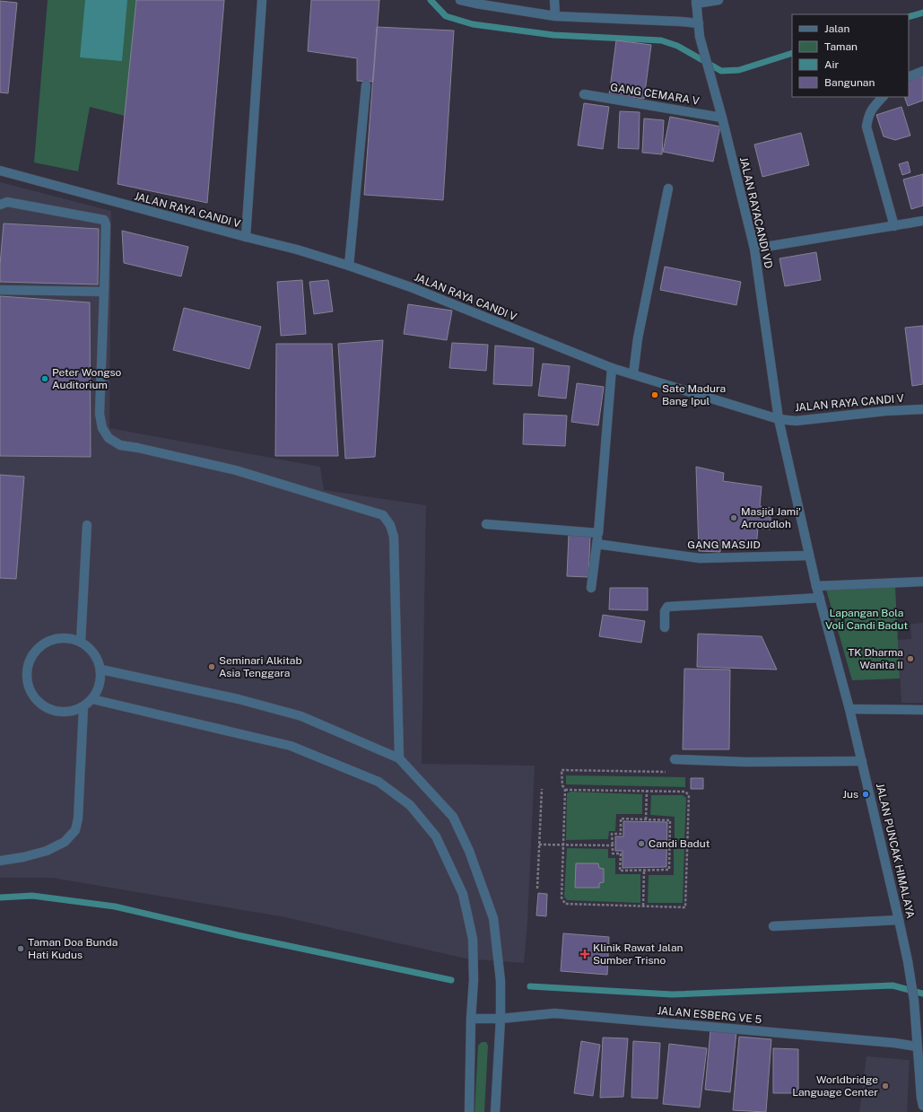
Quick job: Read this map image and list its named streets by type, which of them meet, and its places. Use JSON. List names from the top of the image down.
{
  "streets": {
    "street": [
      "GANG CEMARA V",
      "JALAN RAYA CANDI V",
      "JALAN RAYACANDI VD",
      "GANG MASJID",
      "JALAN PUNCAK HIMALAYA",
      "JALAN ESBERG VE 5"
    ]
  },
  "crossings": [
    ["GANG CEMARA V", "JALAN RAYACANDI VD"],
    ["JALAN RAYA CANDI V", "JALAN RAYACANDI VD"],
    ["JALAN RAYACANDI VD", "GANG MASJID"],
    ["JALAN RAYACANDI VD", "JALAN PUNCAK HIMALAYA"],
    ["GANG MASJID", "JALAN PUNCAK HIMALAYA"],
    ["JALAN PUNCAK HIMALAYA", "JALAN ESBERG VE 5"]
  ],
  "parks": ["Lapangan Bola Voli Candi Badut"],
  "places": {
    "other": [
      "Peter Wongso Auditorium",
      "Sate Madura Bang Ipul",
      "Masjid Jami' Arroudloh",
      "TK Dharma Wanita II",
      "Seminari Alkitab Asia Tenggara",
      "Jus",
      "Candi Badut",
      "Taman Doa Bunda Hati Kudus",
      "Worldbridge Language Center"
    ],
    "health": ["Klinik Rawat Jalan Sumber Trisno"]
  },
  "legend": [
    "Jalan",
    "Taman",
    "Air",
    "Bangunan"
  ]
}
